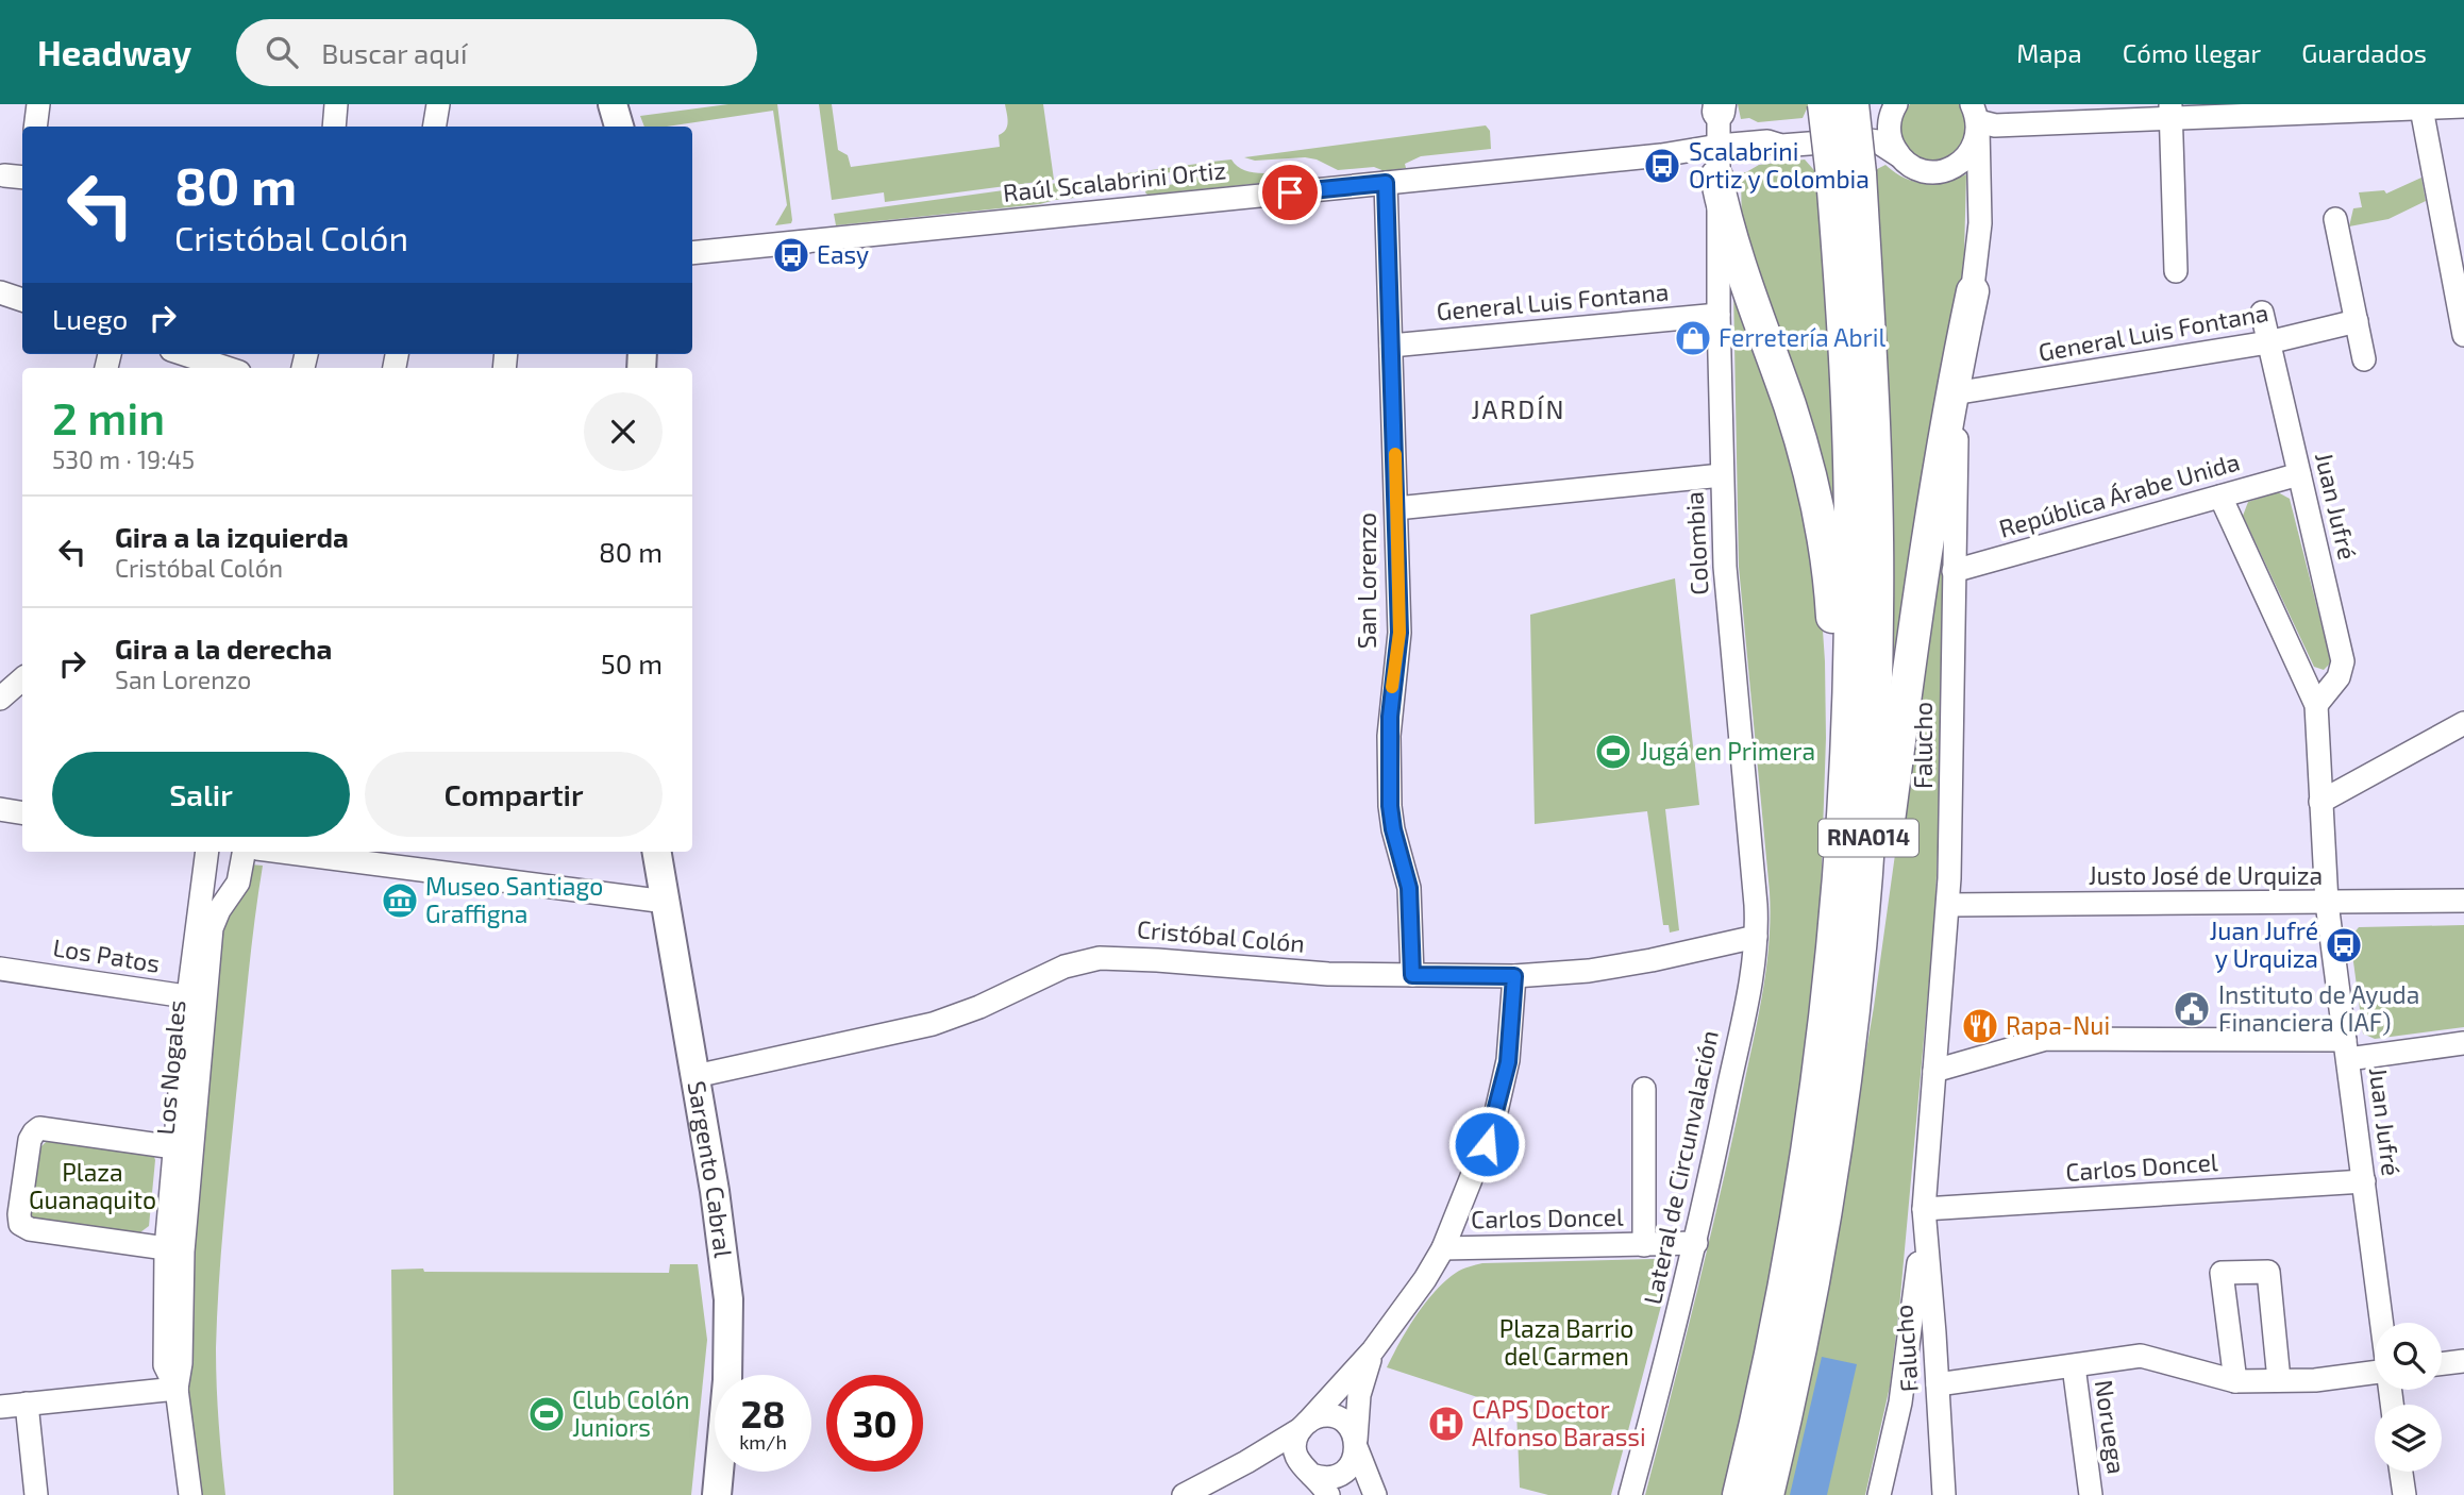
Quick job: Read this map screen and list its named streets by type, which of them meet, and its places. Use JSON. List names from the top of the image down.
{
  "streets": {
    "highway": ["RNA014"],
    "main road": ["Sargento Cabral"],
    "street": [
      "Raúl Scalabrini Ortiz",
      "General Luis Fontana",
      "República Árabe Unida",
      "Juan Jufré",
      "Colombia",
      "San Lorenzo",
      "Falucho",
      "Justo José de Urquiza",
      "Cristóbal Colón",
      "Los Patos",
      "Los Nogales",
      "Lateral de Circunvalación",
      "Carlos Doncel",
      "Noruega"
    ]
  },
  "crossings": [
    ["Raúl Scalabrini Ortiz", "Colombia"],
    ["Raúl Scalabrini Ortiz", "San Lorenzo"],
    ["Raúl Scalabrini Ortiz", "Falucho"],
    ["General Luis Fontana", "Juan Jufré"],
    ["General Luis Fontana", "Colombia"],
    ["General Luis Fontana", "San Lorenzo"],
    ["General Luis Fontana", "Falucho"],
    ["República Árabe Unida", "Juan Jufré"],
    ["República Árabe Unida", "Falucho"],
    ["Juan Jufré", "Justo José de Urquiza"],
    ["Juan Jufré", "Carlos Doncel"],
    ["Colombia", "Cristóbal Colón"],
    ["Colombia", "Lateral de Circunvalación"],
    ["San Lorenzo", "Cristóbal Colón"],
    ["Falucho", "Justo José de Urquiza"],
    ["Falucho", "Carlos Doncel"],
    ["Cristóbal Colón", "Lateral de Circunvalación"],
    ["Cristóbal Colón", "Sargento Cabral"],
    ["Los Patos", "Los Nogales"],
    ["Lateral de Circunvalación", "Carlos Doncel"]
  ],
  "districts": ["JARDÍN"],
  "parks": ["Plaza Guanaquito", "Plaza Barrio del Carmen"],
  "places": {
    "bus stop": ["Scalabrini Ortiz y Colombia", "Easy", "Juan Jufré y Urquiza"],
    "shop": ["Ferretería Abril"],
    "sports": ["Jugá en Primera", "Club Colón Juniors"],
    "museum": ["Museo Santiago Graffigna"],
    "public building": ["Instituto de Ayuda Financiera (IAF)"],
    "restaurant": ["Rapa-Nui"],
    "hospital": ["CAPS Doctor Alfonso Barassi"]
  },
  "page": {
    "header": "Headway",
    "search": "Buscar aquí",
    "nav": ["Mapa", "Cómo llegar", "Guardados"],
    "turn": ["80 m", "Cristóbal Colón"],
    "then": "Luego",
    "heading": ["2 min", "530 m · 19:45"],
    "list": [
      {
        "name": "Gira a la izquierda",
        "note": "Cristóbal Colón",
        "value": "80 m"
      },
      {
        "name": "Gira a la derecha",
        "note": "San Lorenzo",
        "value": "50 m"
      }
    ],
    "buttons": ["Salir", "Compartir"],
    "speed": "28 km/h",
    "limit": "30"
  }
}
